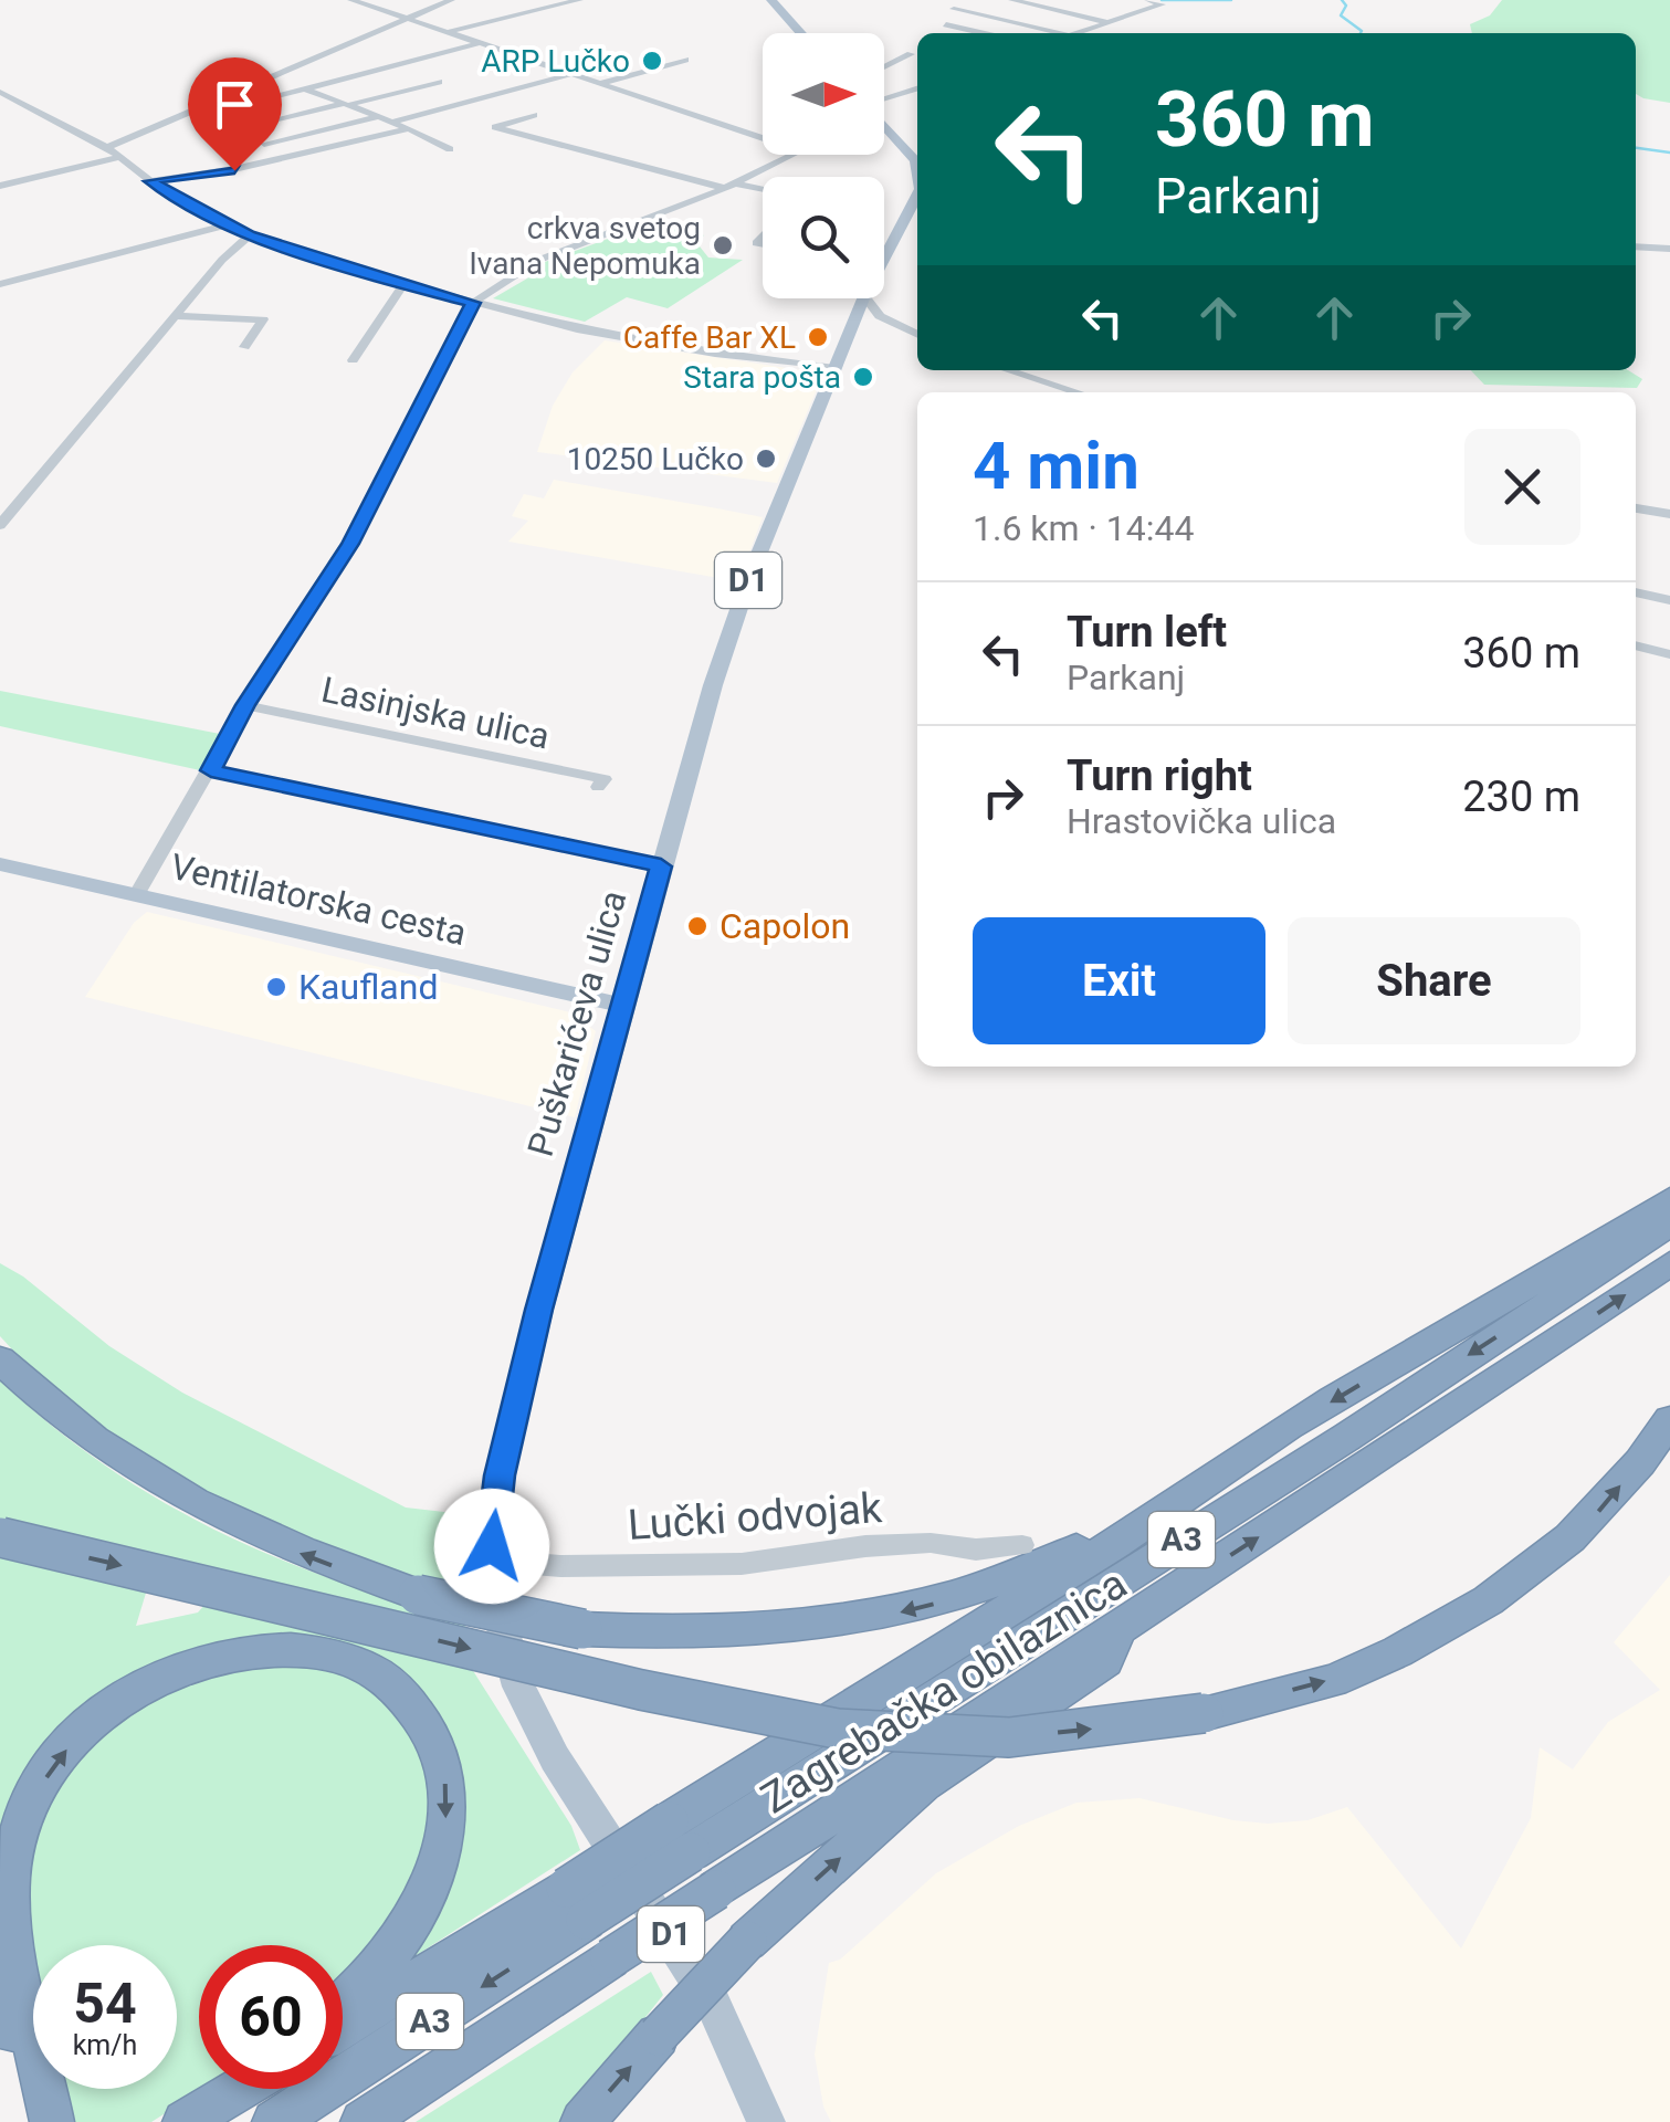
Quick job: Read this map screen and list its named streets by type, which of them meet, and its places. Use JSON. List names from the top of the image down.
{
  "streets": {
    "highway": ["A3", "Zagrebačka obilaznica"],
    "main road": ["D1", "Ventilatorska cesta", "Puškarićeva ulica"],
    "street": ["Lasinjska ulica", "Lučki odvojak"]
  },
  "crossings": [
    ["D1", "Puškarićeva ulica"],
    ["D1", "Lučki odvojak"],
    ["Ventilatorska cesta", "Puškarićeva ulica"],
    ["Puškarićeva ulica", "Lučki odvojak"]
  ],
  "places": [
    "ARP Lučko",
    "crkva svetog Ivana Nepomuka",
    "Caffe Bar XL",
    "Stara pošta",
    "10250 Lučko",
    "Capolon",
    "Kaufland"
  ],
  "north": "right",
  "page": {
    "turn": ["360 m", "Parkanj"],
    "heading": ["4 min", "1.6 km · 14:44"],
    "list": [
      {
        "name": "Turn left",
        "note": "Parkanj",
        "value": "360 m"
      },
      {
        "name": "Turn right",
        "note": "Hrastovička ulica",
        "value": "230 m"
      }
    ],
    "buttons": ["Exit", "Share"],
    "speed": "54 km/h",
    "limit": "60"
  }
}
